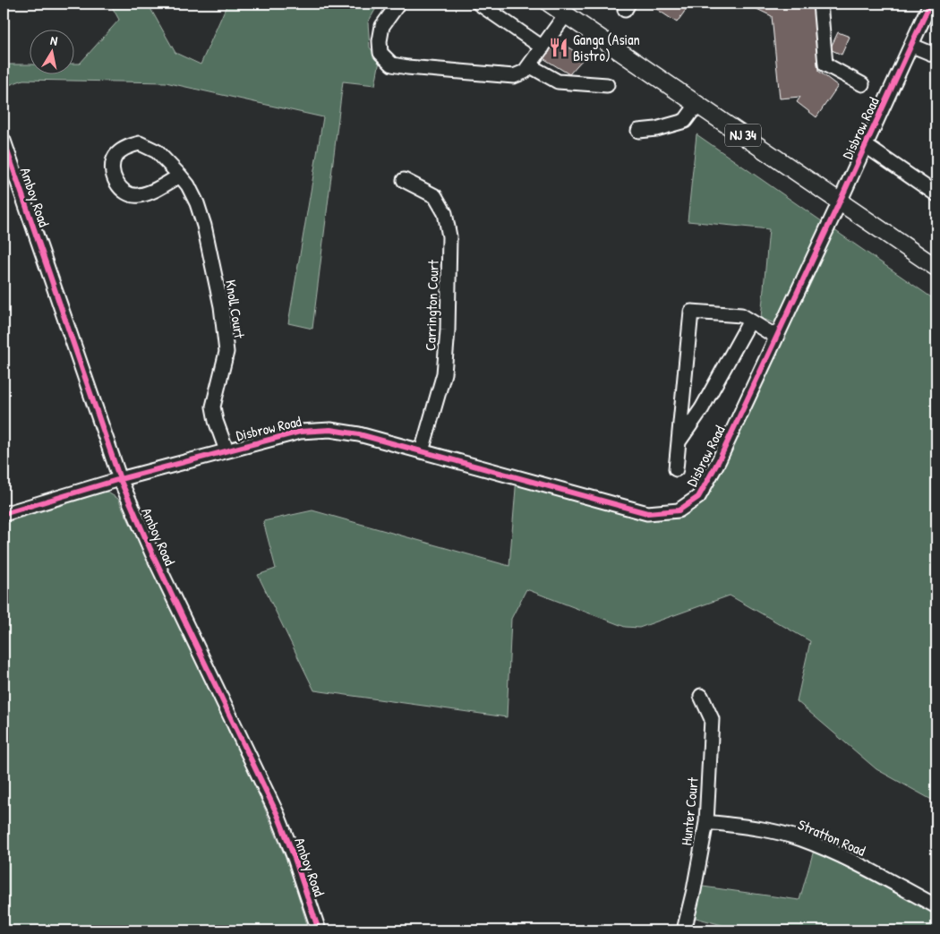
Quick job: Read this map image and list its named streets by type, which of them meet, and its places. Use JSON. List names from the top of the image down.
{
  "streets": {
    "main road": ["NJ 34"],
    "street": [
      "Disbrow Road",
      "Amboy Road",
      "Carrington Court",
      "Knoll Court",
      "Hunter Court",
      "Stratton Road"
    ]
  },
  "crossings": [
    ["Disbrow Road", "NJ 34"],
    ["Disbrow Road", "Amboy Road"],
    ["Disbrow Road", "Carrington Court"],
    ["Disbrow Road", "Knoll Court"],
    ["Hunter Court", "Stratton Road"]
  ],
  "places": {
    "restaurant": ["Ganga (Asian Bistro)"]
  },
  "north": "top"
}
